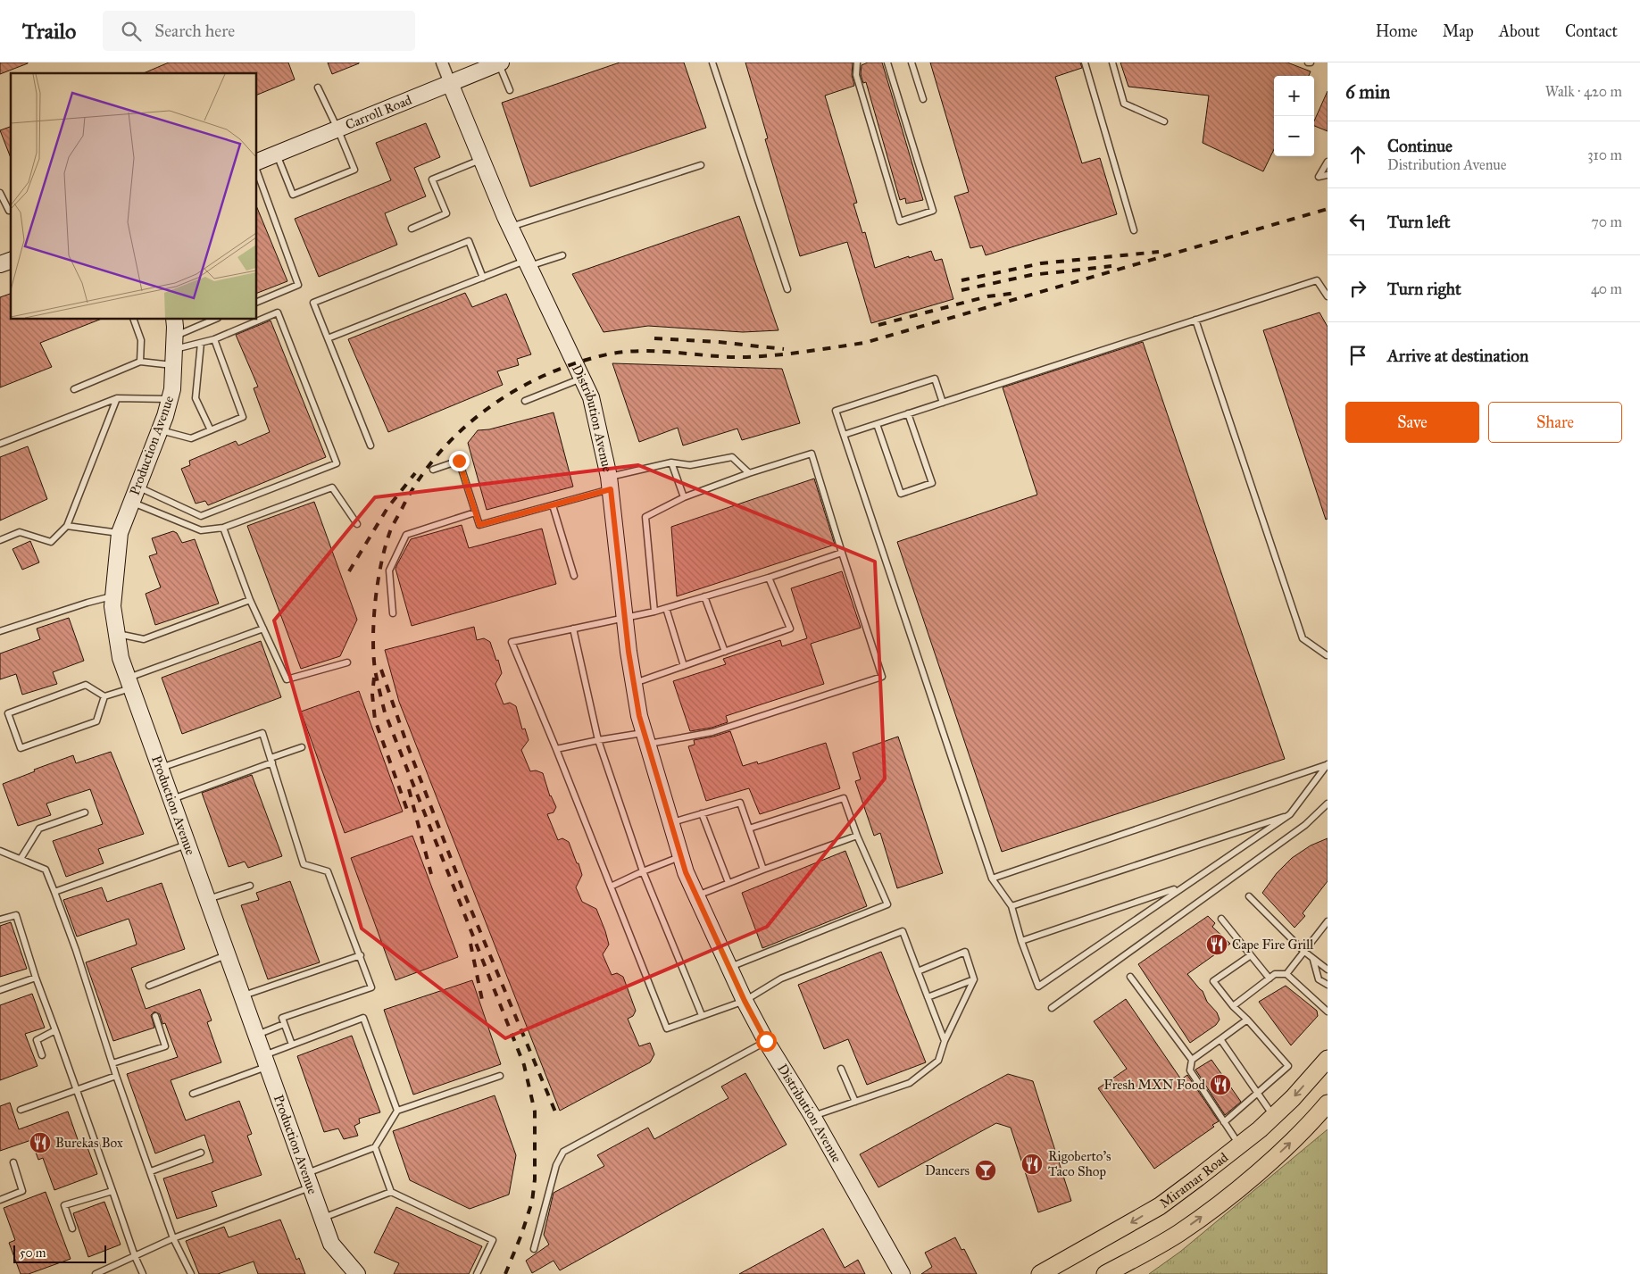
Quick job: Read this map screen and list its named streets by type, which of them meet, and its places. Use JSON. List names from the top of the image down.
{
  "streets": {
    "main road": ["Miramar Road"],
    "street": ["Carroll Road", "Distribution Avenue", "Production Avenue"]
  },
  "crossings": [
    ["Carroll Road", "Distribution Avenue"]
  ],
  "places": {
    "restaurant": [
      "Cape Fire Grill",
      "Fresh MXN Food",
      "Burekas Box",
      "Rigoberto's Taco Shop"
    ],
    "bar": ["Dancers"]
  },
  "scale_bar": "50 m",
  "page": {
    "header": "Trailo",
    "search": "Search here",
    "nav": [
      "Home",
      "Map",
      "About",
      "Contact"
    ],
    "heading": ["6 min", "Walk · 420 m"],
    "map_buttons": ["+", "−"],
    "list": [
      ["Continue", "Distribution Avenue", "310 m"],
      ["Turn left", "70 m"],
      ["Turn right", "40 m"],
      "Arrive at destination"
    ],
    "buttons": ["Save", "Share"],
    "scale": "50 m"
  }
}
